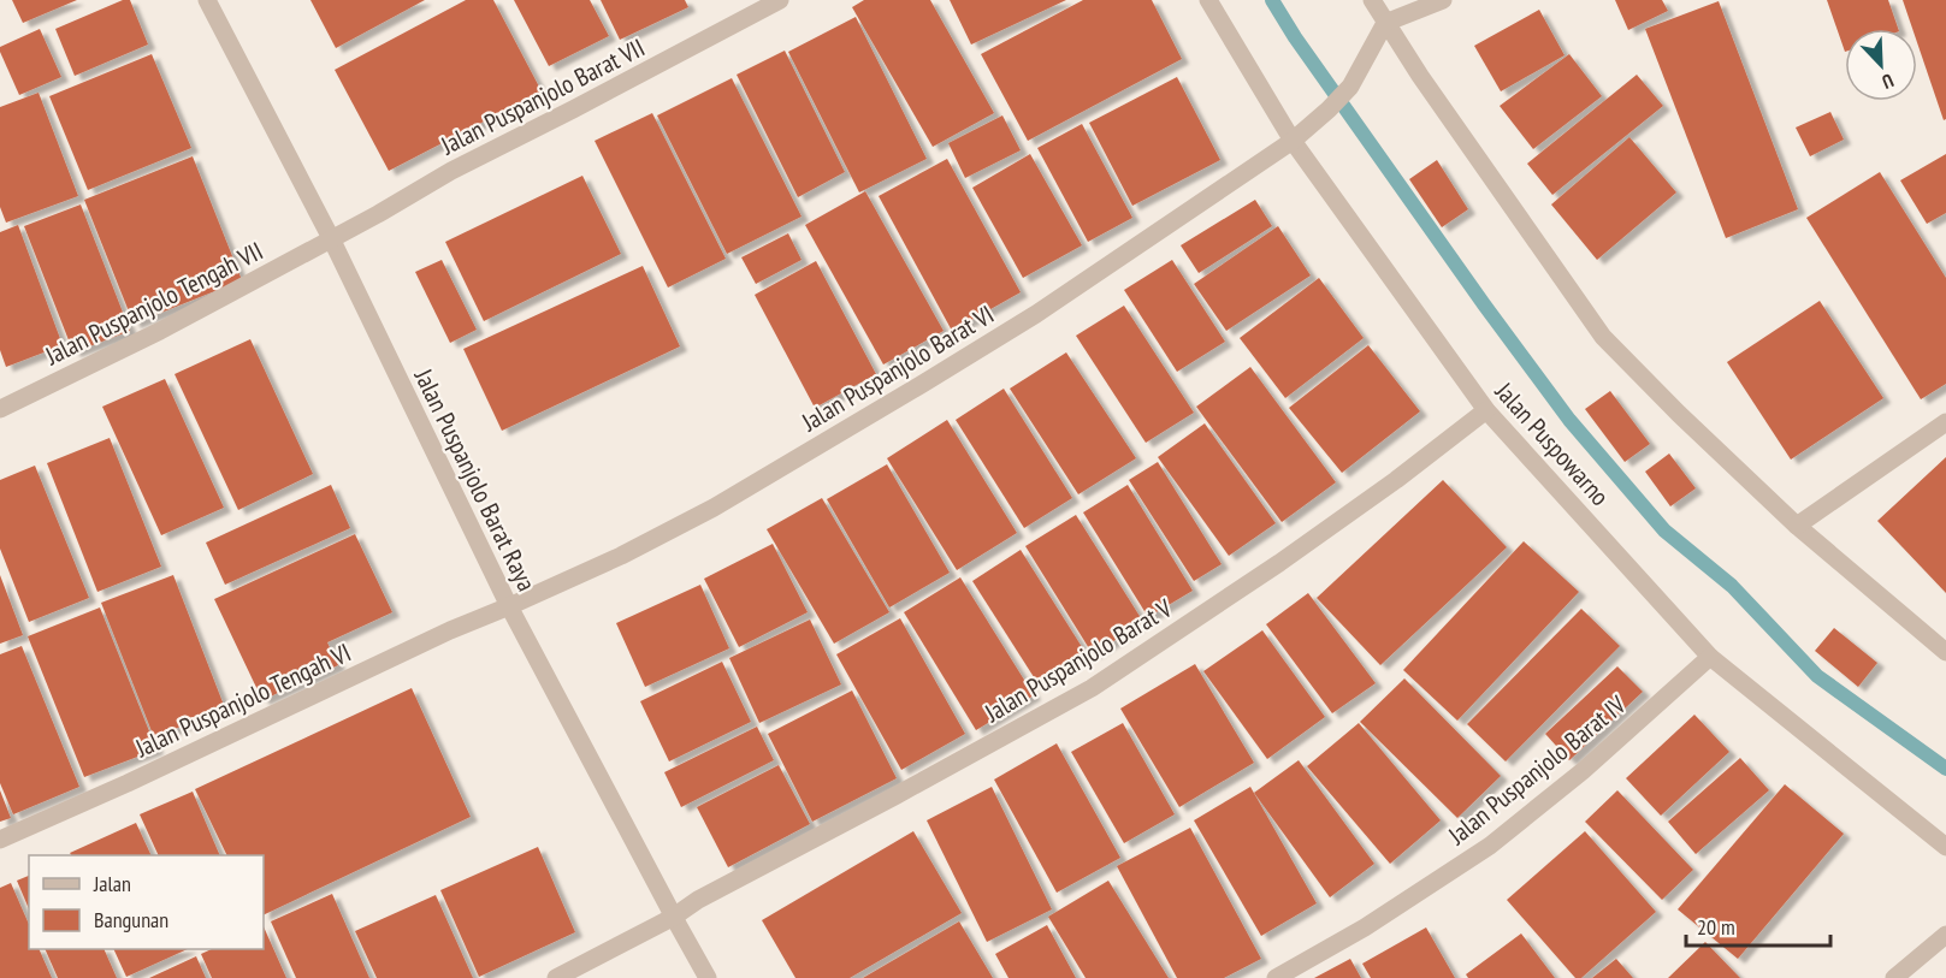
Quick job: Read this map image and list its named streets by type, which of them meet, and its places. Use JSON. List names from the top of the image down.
{
  "streets": {
    "street": [
      "Jalan Puspanjolo Barat VII",
      "Jalan Puspanjolo Tengah VII",
      "Jalan Puspanjolo Barat VI",
      "Jalan Puspowarno",
      "Jalan Puspanjolo Barat Raya",
      "Jalan Puspanjolo Barat V",
      "Jalan Puspanjolo Tengah VI",
      "Jalan Puspanjolo Barat IV"
    ]
  },
  "crossings": [
    ["Jalan Puspanjolo Barat VII", "Jalan Puspanjolo Tengah VII"],
    ["Jalan Puspanjolo Barat VII", "Jalan Puspanjolo Barat Raya"],
    ["Jalan Puspanjolo Tengah VII", "Jalan Puspanjolo Barat Raya"],
    ["Jalan Puspanjolo Barat VI", "Jalan Puspowarno"],
    ["Jalan Puspanjolo Barat VI", "Jalan Puspanjolo Barat Raya"],
    ["Jalan Puspanjolo Barat VI", "Jalan Puspanjolo Tengah VI"],
    ["Jalan Puspowarno", "Jalan Puspanjolo Barat V"],
    ["Jalan Puspowarno", "Jalan Puspanjolo Barat IV"],
    ["Jalan Puspanjolo Barat Raya", "Jalan Puspanjolo Barat V"],
    ["Jalan Puspanjolo Barat Raya", "Jalan Puspanjolo Tengah VI"]
  ],
  "legend": ["Jalan", "Bangunan"],
  "scale_bar": "20 m",
  "north": "bottom right"
}
